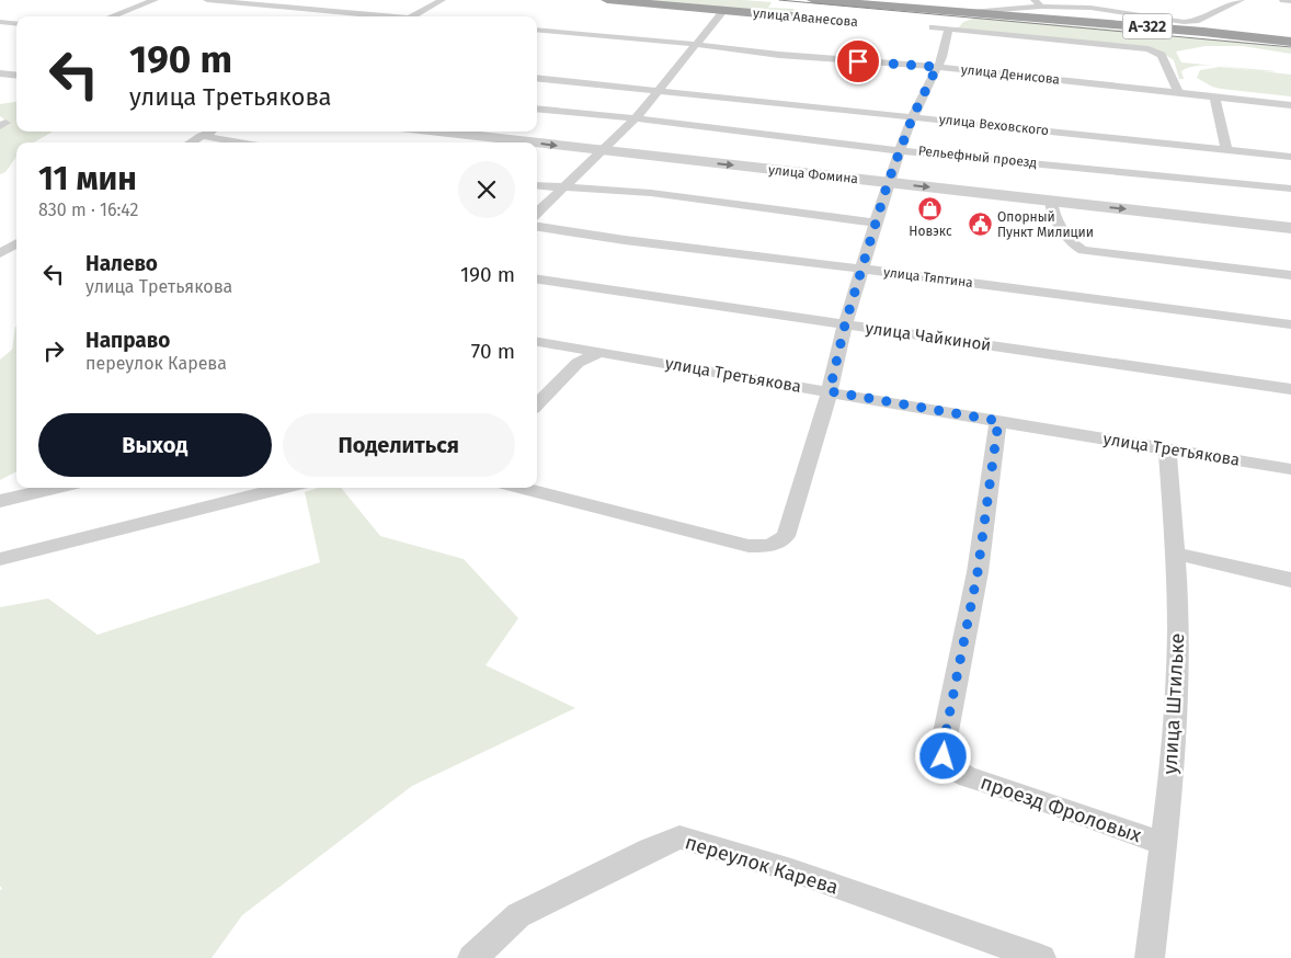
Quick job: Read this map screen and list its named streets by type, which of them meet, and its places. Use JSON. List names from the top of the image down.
{
  "streets": {
    "highway": ["улица Аванесова", "А-322"],
    "street": [
      "улица Денисова",
      "улица Веховского",
      "Рельефный проезд",
      "улица Фомина",
      "улица Тяптина",
      "улица Чайкиной",
      "улица Третьякова",
      "улица Штильке",
      "проезд Фроловых",
      "переулок Карева"
    ]
  },
  "crossings": [
    ["улица Третьякова", "улица Штильке"],
    ["улица Третьякова", "проезд Фроловых"],
    ["улица Штильке", "проезд Фроловых"]
  ],
  "places": {
    "shop": ["Новэкс"],
    "public building": ["Опорный Пункт Милиции"]
  },
  "page": {
    "turn": ["190 m", "улица Третьякова"],
    "heading": ["11 мин", "830 m · 16:42"],
    "list": [
      {
        "name": "Налево",
        "note": "улица Третьякова",
        "value": "190 m"
      },
      {
        "name": "Направо",
        "note": "переулок Карева",
        "value": "70 m"
      }
    ],
    "buttons": ["Выход", "Поделиться"]
  }
}
